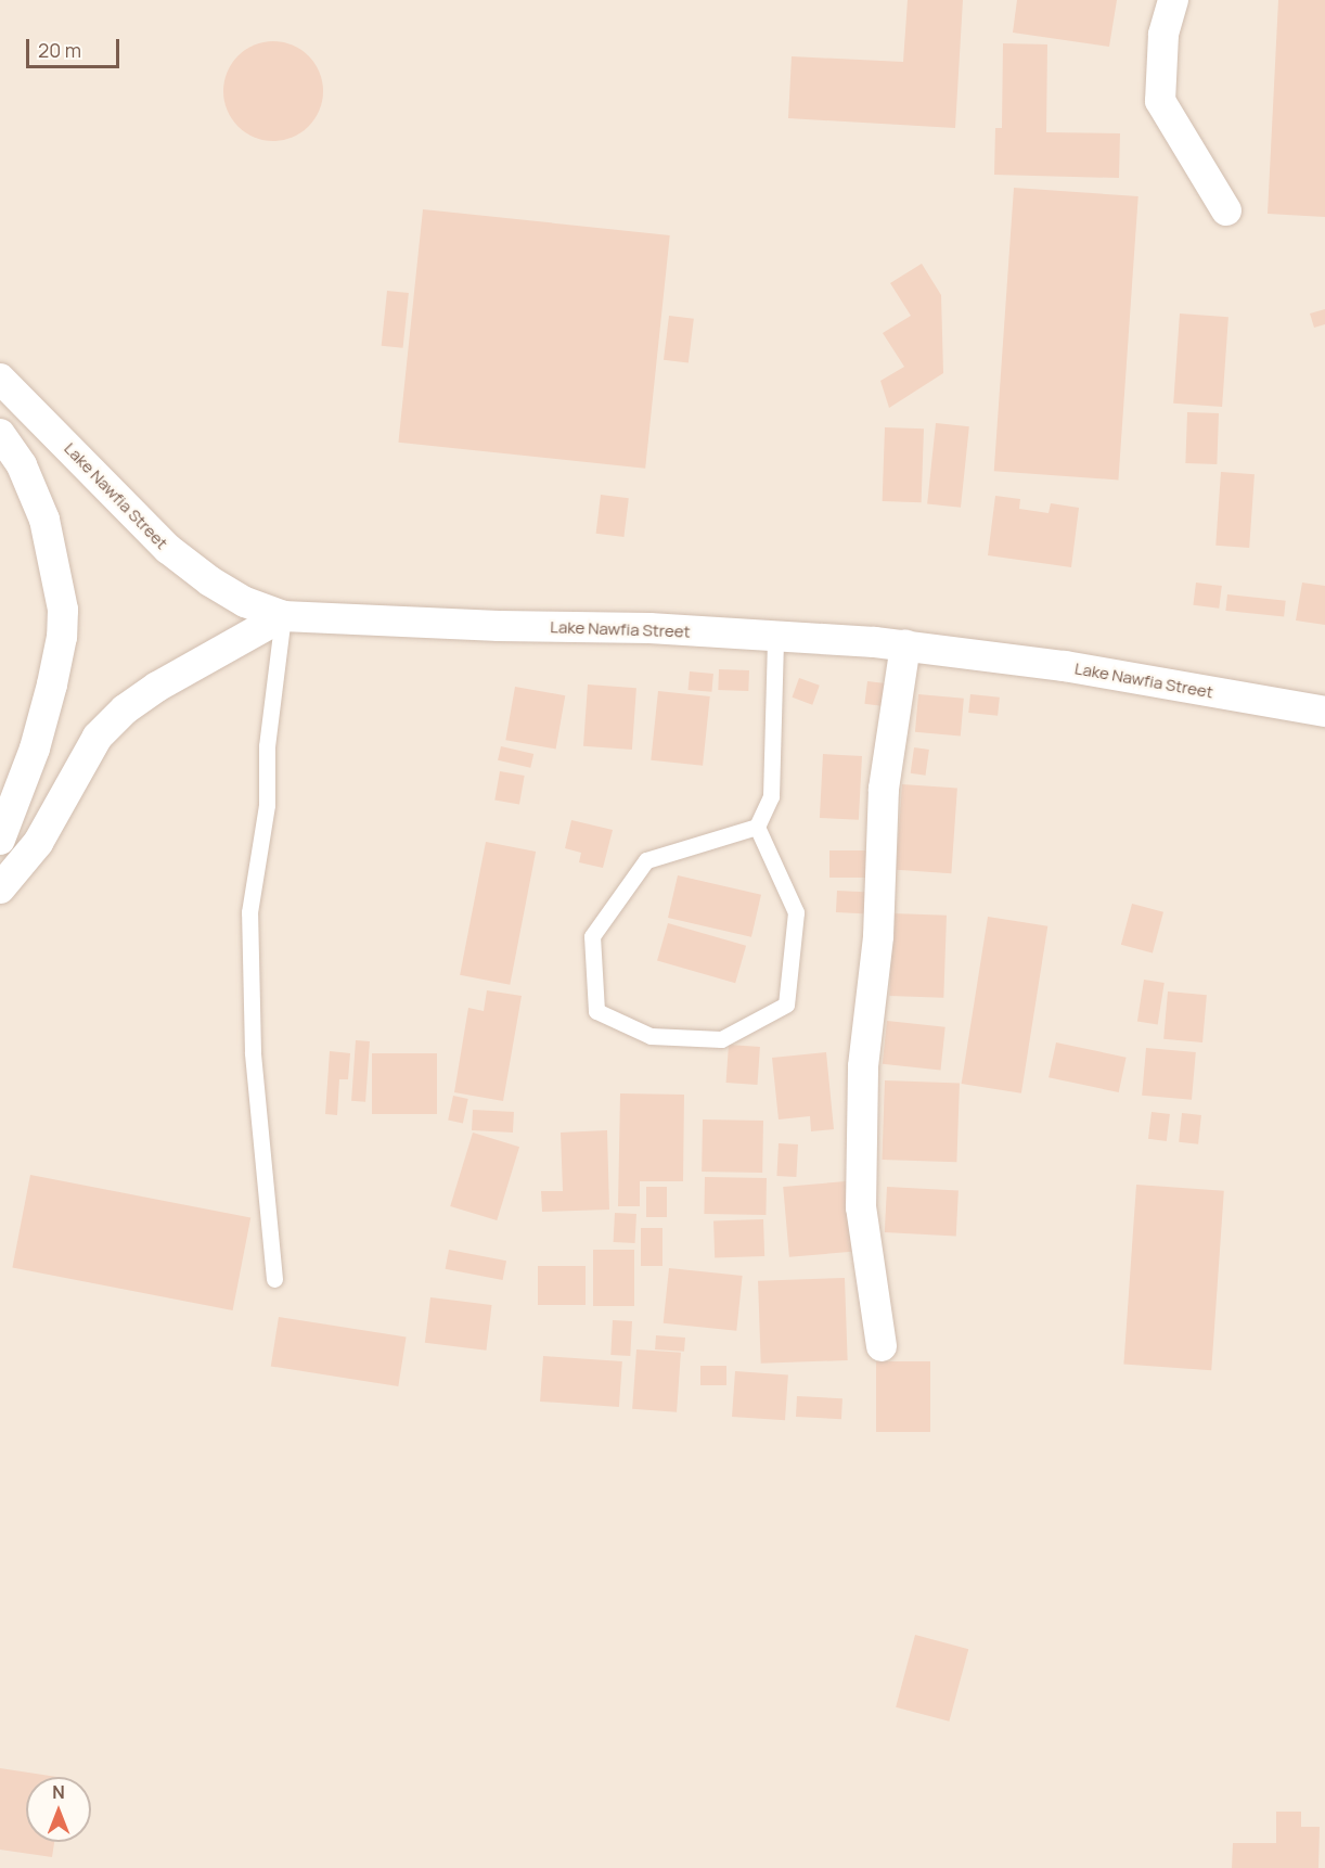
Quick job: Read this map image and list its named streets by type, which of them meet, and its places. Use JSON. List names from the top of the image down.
{
  "streets": {
    "street": ["Lake Nawfia Street"]
  },
  "scale_bar": "20 m",
  "north": "top"
}
